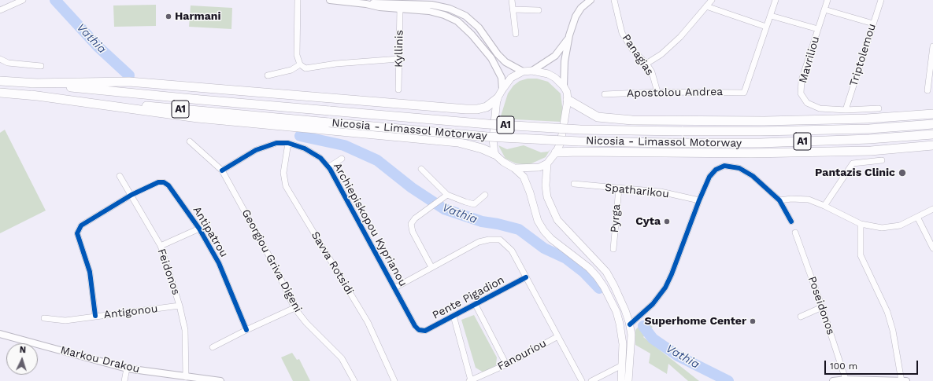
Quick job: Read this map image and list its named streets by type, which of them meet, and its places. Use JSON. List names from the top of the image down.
{
  "streets": {
    "highway": ["A1", "Nicosia - Limassol Motorway"],
    "street": [
      "Kyllinis",
      "Panagias",
      "Triptolemou",
      "Mavriliou",
      "Apostolou Andrea",
      "Spatharikou",
      "Pyrga",
      "Archiepiskopou Kyprianou",
      "Antipatrou",
      "Georgiou Griva Digeni",
      "Savva Rotsidi",
      "Feidonos",
      "Pente Pigadion",
      "Poseidonos",
      "Antigonou",
      "Fanouriou",
      "Markou Drakou"
    ]
  },
  "crossings": [
    ["Panagias", "Apostolou Andrea"],
    ["Triptolemou", "Mavriliou"],
    ["Spatharikou", "Pyrga"],
    ["Archiepiskopou Kyprianou", "Georgiou Griva Digeni"],
    ["Archiepiskopou Kyprianou", "Savva Rotsidi"],
    ["Archiepiskopou Kyprianou", "Pente Pigadion"],
    ["Antipatrou", "Feidonos"],
    ["Feidonos", "Antigonou"],
    ["Feidonos", "Markou Drakou"]
  ],
  "water": ["Vathia"],
  "places": [
    "Harmani",
    "Pantazis Clinic",
    "Cyta",
    "Superhome Center"
  ],
  "scale_bar": "100 m",
  "north": "top"
}
